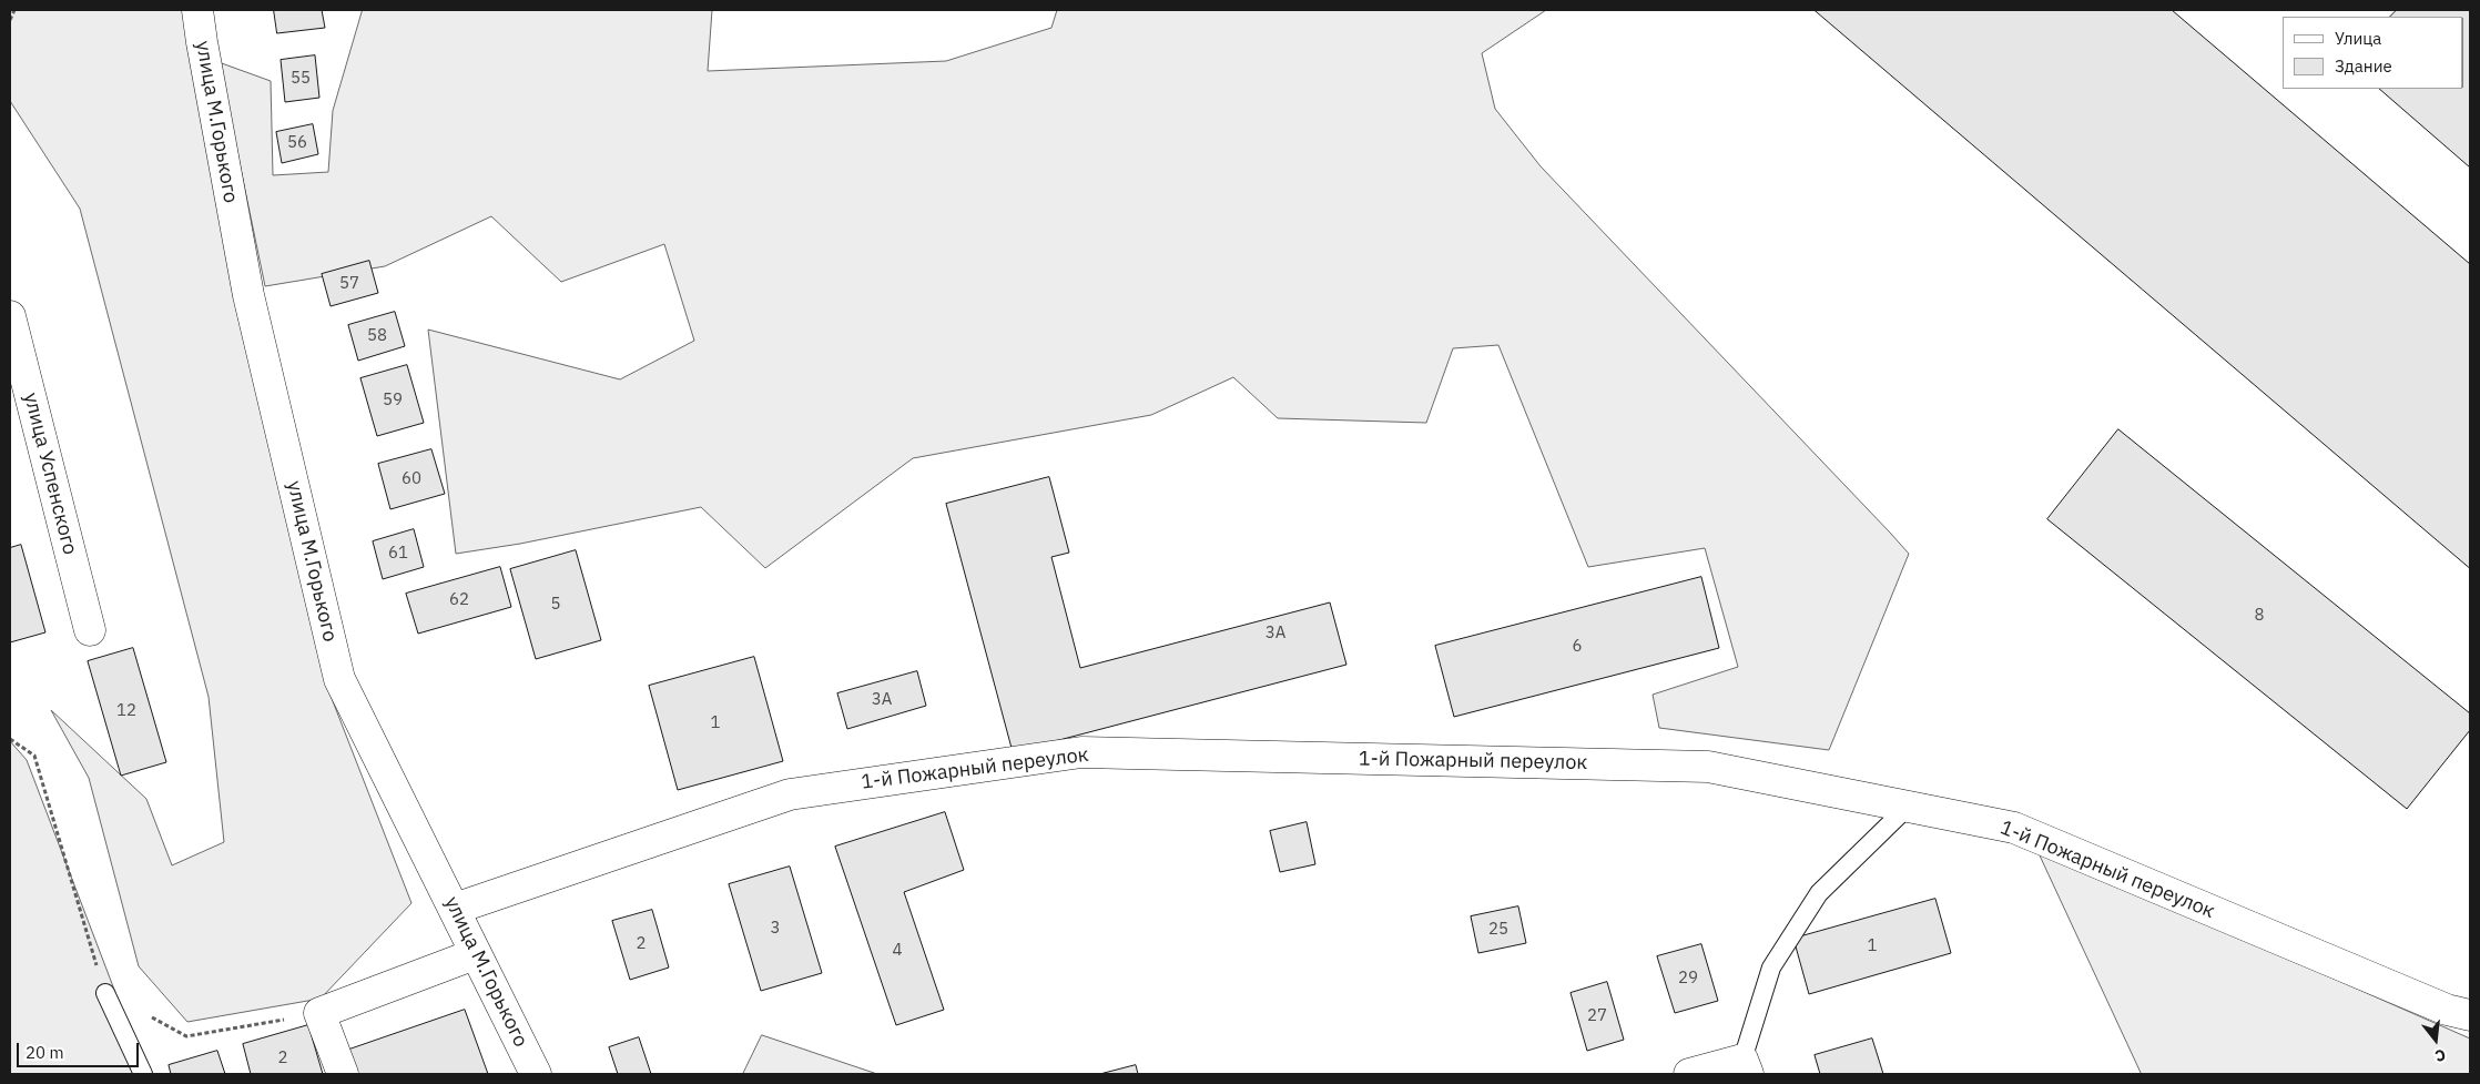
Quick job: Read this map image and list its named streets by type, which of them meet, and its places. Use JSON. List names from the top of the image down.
{
  "streets": {
    "street": ["улица М.Горького", "улица Успенского", "1-й Пожарный переулок"]
  },
  "crossings": [
    ["улица М.Горького", "1-й Пожарный переулок"]
  ],
  "house_numbers": [
    "55",
    "56",
    "57",
    "58",
    "59",
    "60",
    "61",
    "62",
    "5",
    "8",
    "3А",
    "6",
    "3А",
    "12",
    "1",
    "3",
    "25",
    "2",
    "1",
    "4",
    "29",
    "27",
    "2"
  ],
  "legend": ["Улица", "Здание"],
  "scale_bar": "20 m",
  "north": "bottom"
}
